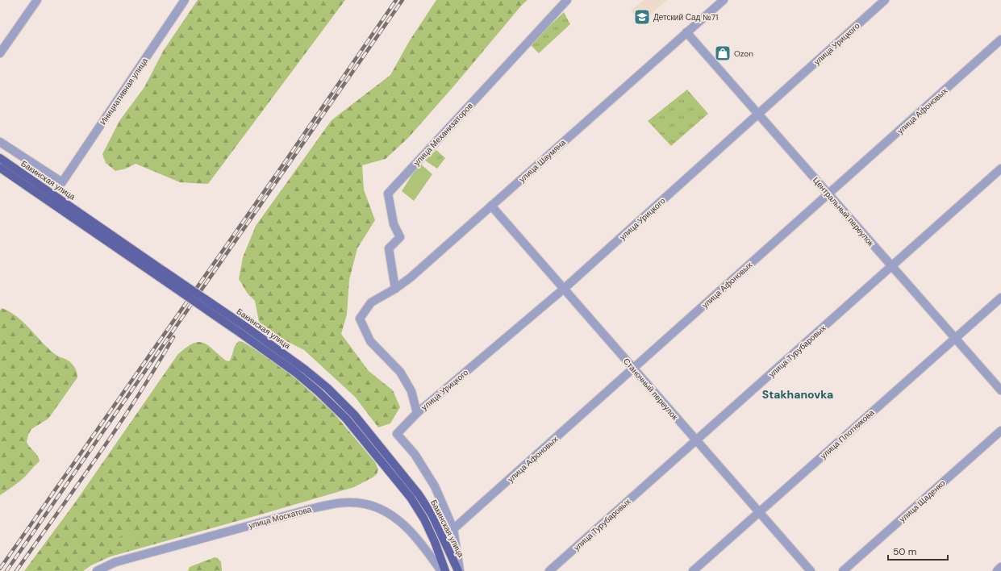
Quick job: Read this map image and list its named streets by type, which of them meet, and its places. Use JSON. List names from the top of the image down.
{
  "streets": {
    "main road": ["Бакинская улица"],
    "street": [
      "улица Урицкого",
      "Инициативная улица",
      "улица Афоновых",
      "улица Механизаторов",
      "улица Шаумяна",
      "Центральный переулок",
      "улица Турубаровых",
      "Станочный переулок",
      "улица Плотникова",
      "улица Щаденко",
      "улица Москатова"
    ]
  },
  "crossings": [
    ["улица Урицкого", "улица Афоновых"],
    ["улица Урицкого", "улица Шаумяна"],
    ["улица Урицкого", "Центральный переулок"],
    ["улица Урицкого", "Станочный переулок"],
    ["улица Афоновых", "Центральный переулок"],
    ["улица Афоновых", "Станочный переулок"],
    ["улица Механизаторов", "улица Шаумяна"],
    ["улица Шаумяна", "Центральный переулок"],
    ["улица Шаумяна", "Станочный переулок"],
    ["Центральный переулок", "улица Турубаровых"],
    ["Центральный переулок", "улица Плотникова"],
    ["улица Турубаровых", "Станочный переулок"],
    ["Станочный переулок", "улица Плотникова"]
  ],
  "districts": ["Stakhanovka"],
  "places": {
    "school or university": ["Детский Сад №71"],
    "shop": ["Ozon"]
  },
  "scale_bar": "50 m"
}
